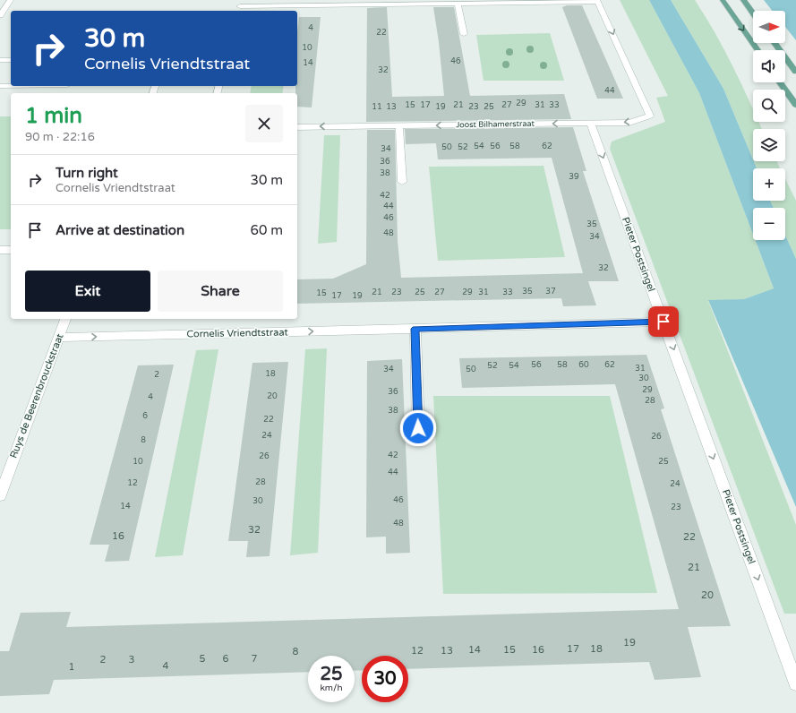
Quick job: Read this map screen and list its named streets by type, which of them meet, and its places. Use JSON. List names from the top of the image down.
{
  "streets": {
    "street": [
      "Joost Bilhamerstraat",
      "Pieter Postsingel",
      "Cornelis Vriendtstraat",
      "Ruys de Beerenbrouckstraat"
    ]
  },
  "crossings": [
    ["Joost Bilhamerstraat", "Pieter Postsingel"],
    ["Pieter Postsingel", "Cornelis Vriendtstraat"],
    ["Cornelis Vriendtstraat", "Ruys de Beerenbrouckstraat"]
  ],
  "one_way": ["Joost Bilhamerstraat", "Pieter Postsingel", "Cornelis Vriendtstraat"],
  "house_numbers": [
    "4",
    "22",
    "10",
    "46",
    "14",
    "32",
    "44",
    "29",
    "15",
    "17",
    "21",
    "27",
    "31",
    "33",
    "11",
    "13",
    "19",
    "23",
    "25",
    "54",
    "56",
    "58",
    "62",
    "50",
    "52",
    "34",
    "36",
    "38",
    "39",
    "42",
    "44",
    "46",
    "35",
    "48",
    "34",
    "32",
    "35",
    "37",
    "21",
    "23",
    "25",
    "27",
    "29",
    "31",
    "33",
    "15",
    "17",
    "19",
    "56",
    "58",
    "60",
    "62",
    "52",
    "54",
    "31",
    "34",
    "50",
    "18",
    "2",
    "30",
    "29",
    "36",
    "20",
    "4",
    "28",
    "38",
    "6",
    "22",
    "24",
    "26",
    "8",
    "42",
    "26",
    "10",
    "25",
    "44",
    "28",
    "12",
    "24",
    "46",
    "30",
    "14",
    "23",
    "48",
    "32",
    "16",
    "22",
    "21",
    "20",
    "19",
    "17",
    "18",
    "14",
    "15",
    "16",
    "12",
    "13",
    "8",
    "5",
    "6",
    "7",
    "2",
    "3",
    "4",
    "1"
  ],
  "north": "right",
  "page": {
    "map_buttons": ["+", "−"],
    "turn": ["30 m", "Cornelis Vriendtstraat"],
    "heading": ["1 min", "90 m · 22:16"],
    "list": [
      {
        "name": "Turn right",
        "note": "Cornelis Vriendtstraat",
        "value": "30 m"
      },
      {
        "name": "Arrive at destination",
        "value": "60 m"
      }
    ],
    "buttons": ["Exit", "Share"],
    "speed": "25 km/h",
    "limit": "30"
  }
}
